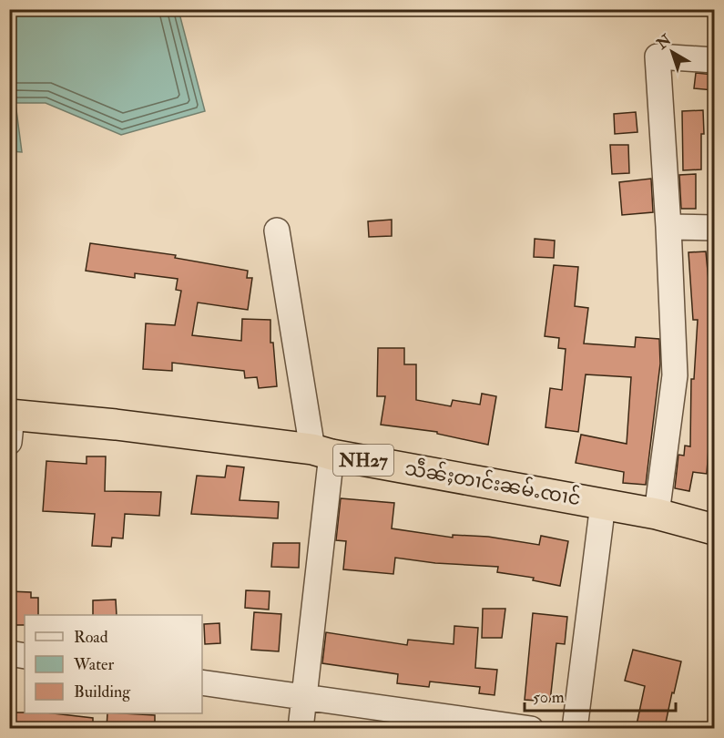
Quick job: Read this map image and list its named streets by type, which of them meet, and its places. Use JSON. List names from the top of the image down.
{
  "streets": {
    "highway": ["NH27", "သဵၼ်ႈတၢင်းၼမ်ႉၸၢင်"]
  },
  "legend": ["Road", "Water", "Building"],
  "scale_bar": "50 m",
  "north": "top left"
}
